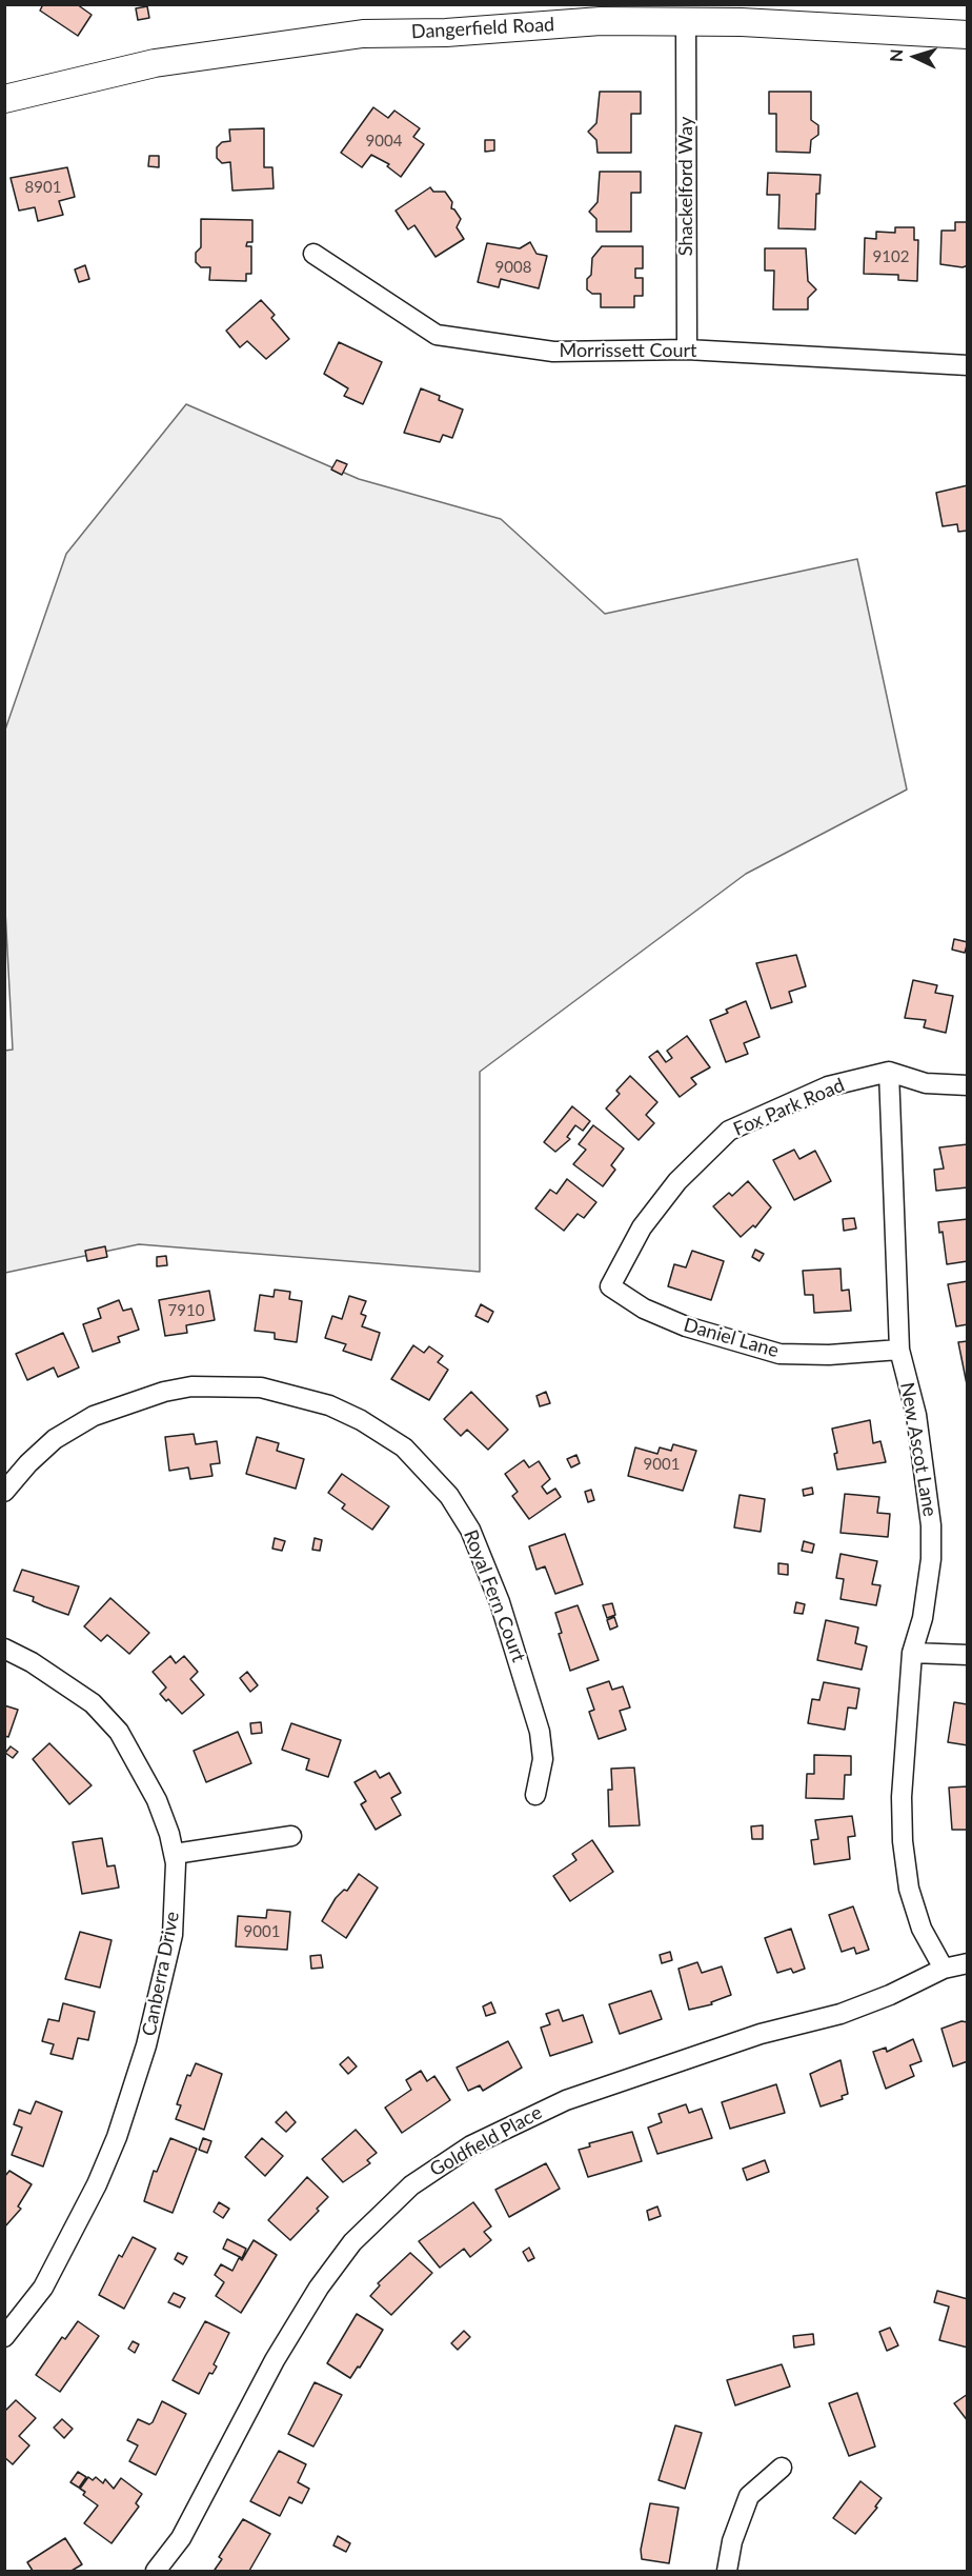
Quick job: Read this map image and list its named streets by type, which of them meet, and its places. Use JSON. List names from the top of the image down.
{
  "streets": {
    "street": [
      "Dangerfield Road",
      "Shackelford Way",
      "Morrissett Court",
      "Fox Park Road",
      "Daniel Lane",
      "New Ascot Lane",
      "Royal Fern Court",
      "Canberra Drive",
      "Goldfield Place"
    ]
  },
  "crossings": [
    ["Dangerfield Road", "Shackelford Way"],
    ["Shackelford Way", "Morrissett Court"],
    ["Fox Park Road", "Daniel Lane"],
    ["Fox Park Road", "New Ascot Lane"],
    ["Daniel Lane", "New Ascot Lane"],
    ["New Ascot Lane", "Goldfield Place"]
  ],
  "house_numbers": [
    "9004",
    "8901",
    "9102",
    "9008",
    "7910",
    "9001",
    "9001"
  ],
  "north": "left"
}
